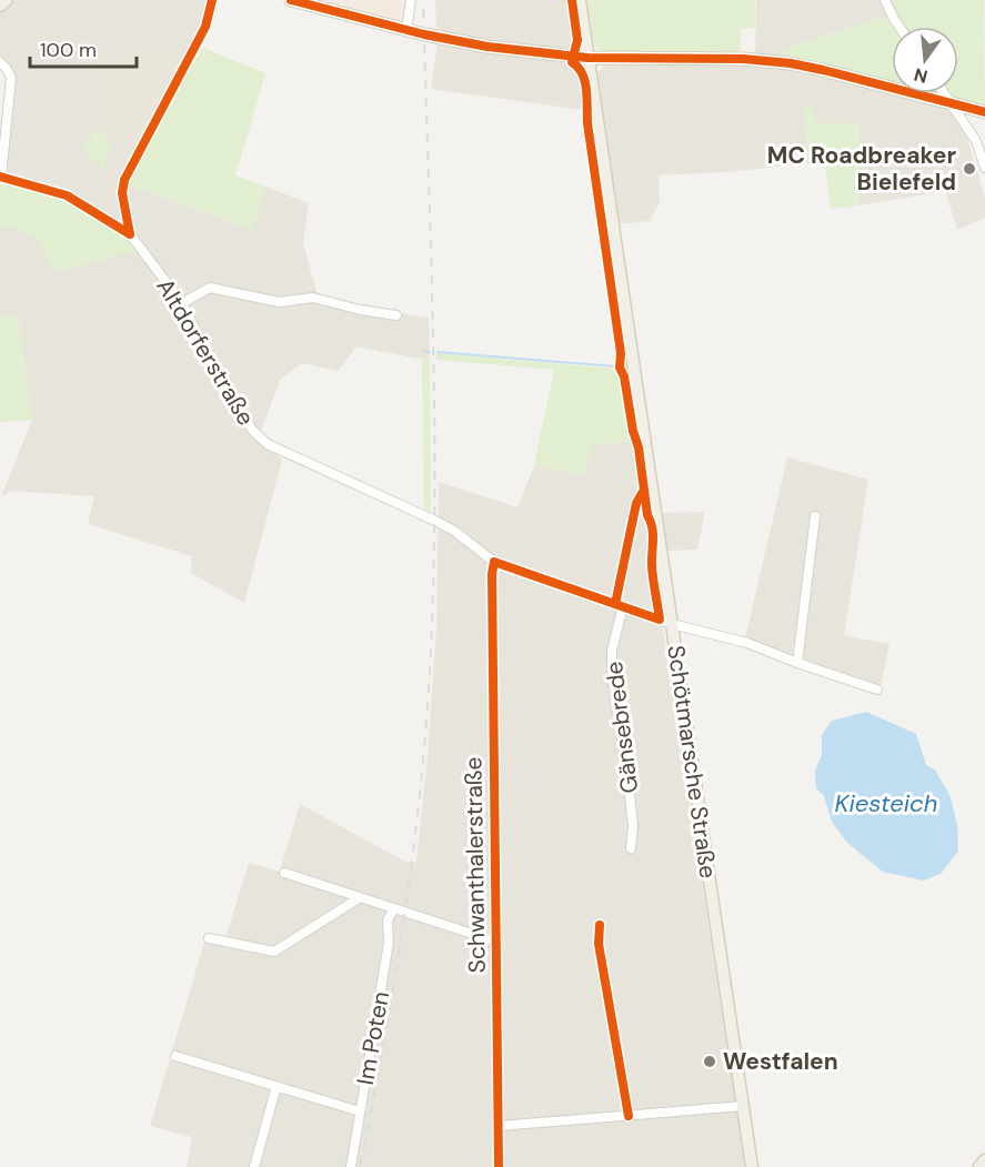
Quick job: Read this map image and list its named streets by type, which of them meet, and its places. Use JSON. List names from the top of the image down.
{
  "streets": {
    "main road": ["Schötmarsche Straße"],
    "street": [
      "Altdorferstraße",
      "Gänsebrede",
      "Schwanthalerstraße",
      "Im Poten"
    ]
  },
  "crossings": [
    ["Altdorferstraße", "Gänsebrede"],
    ["Altdorferstraße", "Schötmarsche Straße"],
    ["Altdorferstraße", "Schwanthalerstraße"]
  ],
  "water": ["Kiesteich"],
  "places": ["MC Roadbreaker Bielefeld", "Westfalen"],
  "scale_bar": "100 m",
  "north": "bottom"
}
